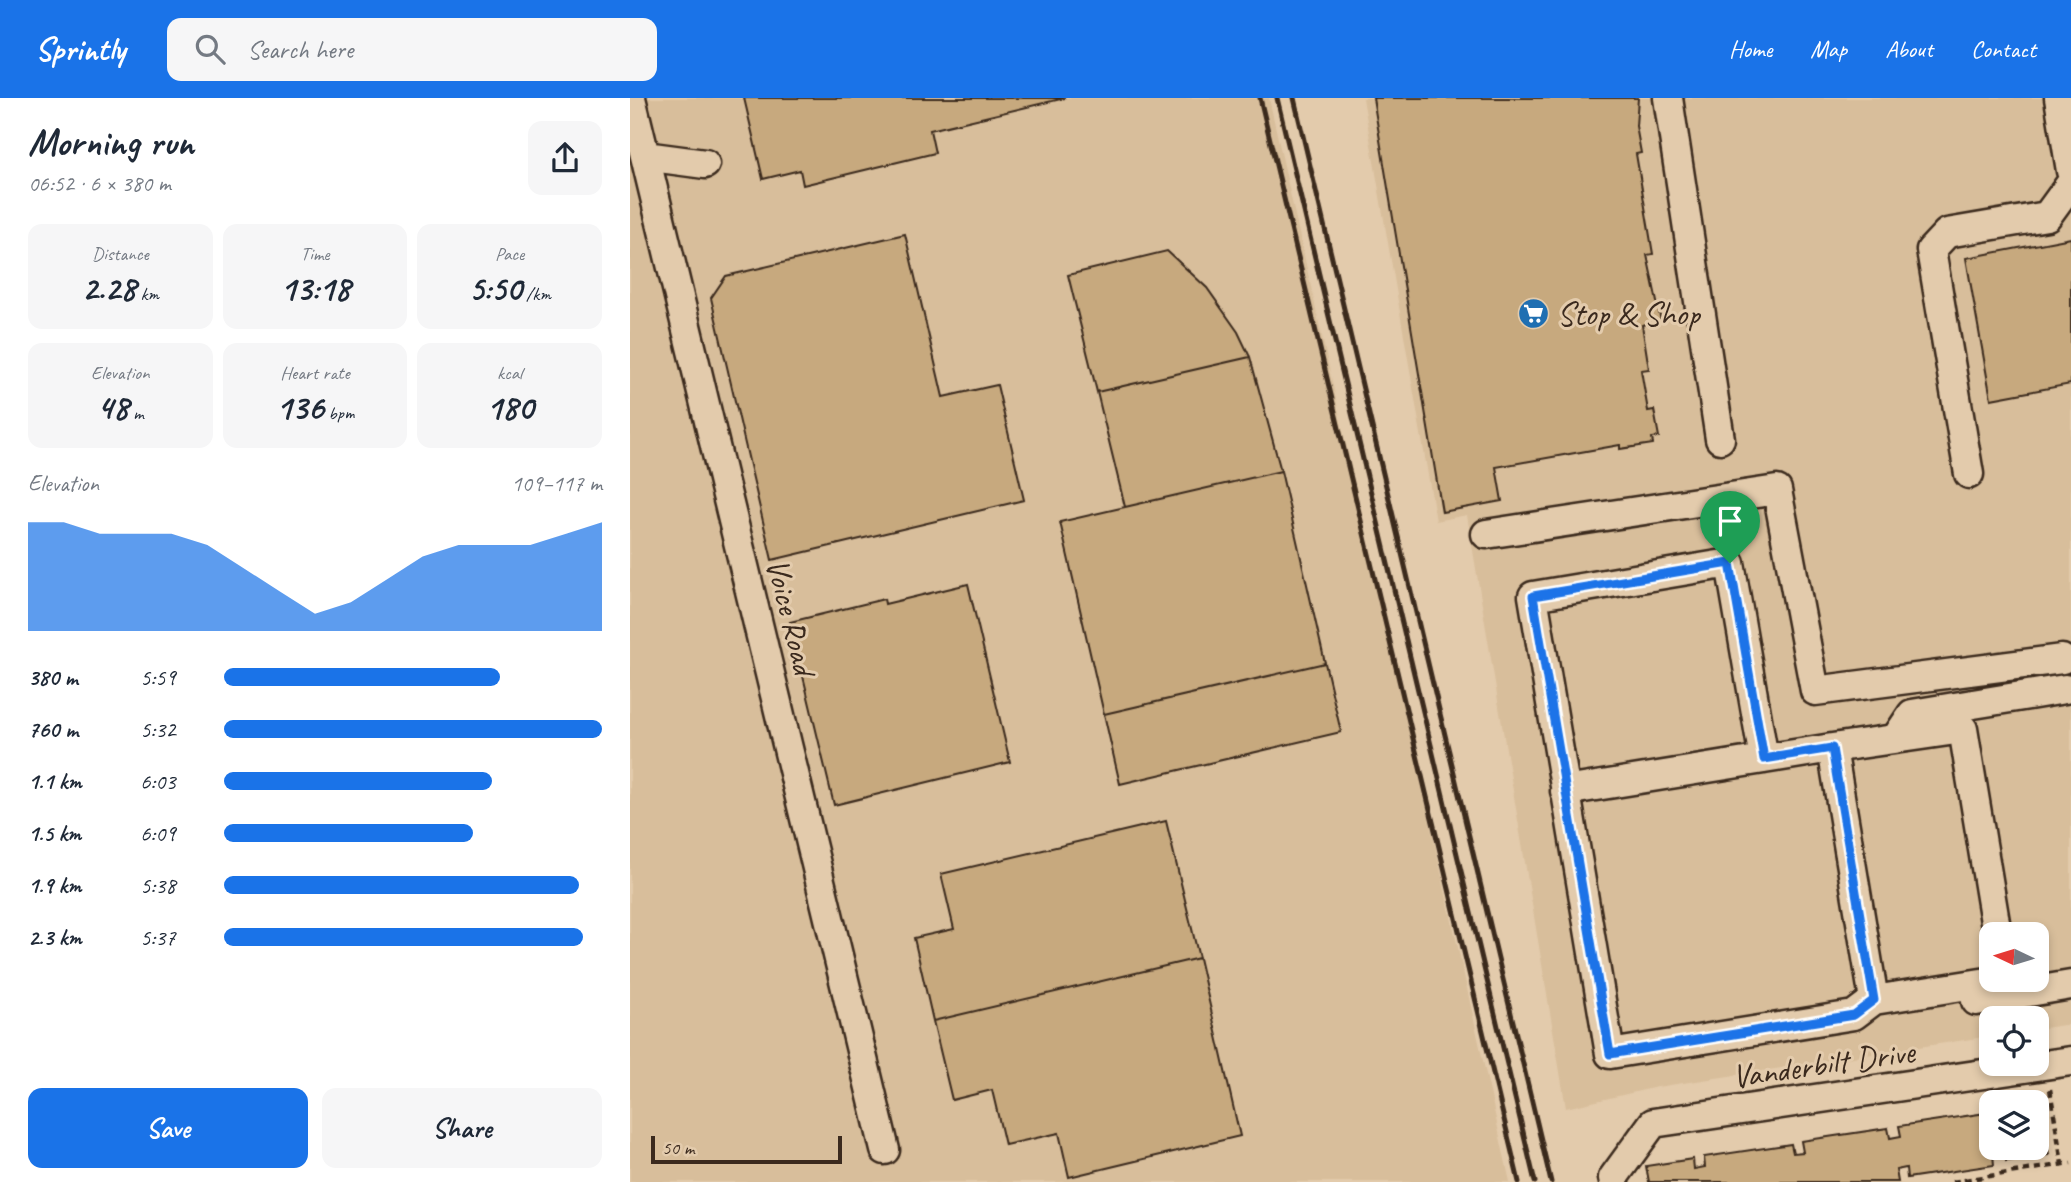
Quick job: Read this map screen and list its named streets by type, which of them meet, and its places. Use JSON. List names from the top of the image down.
{
  "streets": {
    "street": ["Voice Road", "Vanderbilt Drive"]
  },
  "places": {
    "supermarket": ["Stop & Shop"]
  },
  "scale_bar": "50 m",
  "north": "left",
  "page": {
    "header": "Sprintly",
    "search": "Search here",
    "nav": [
      "Home",
      "Map",
      "About",
      "Contact"
    ],
    "heading": ["Morning run", "06:52 · 6 × 380 m"],
    "stats": [
      ["Distance", "2.28 km"],
      ["Time", "13:18"],
      ["Pace", "5:50 /km"],
      ["Elevation", "48 m"],
      ["Heart rate", "136 bpm"],
      ["kcal", "180"]
    ],
    "chart": ["Elevation", "109–117 m"],
    "list": [
      {
        "name": "380 m",
        "note": "5:59"
      },
      {
        "name": "760 m",
        "note": "5:32"
      },
      {
        "name": "1.1 km",
        "note": "6:03"
      },
      {
        "name": "1.5 km",
        "note": "6:09"
      },
      {
        "name": "1.9 km",
        "note": "5:38"
      },
      {
        "name": "2.3 km",
        "note": "5:37"
      }
    ],
    "buttons": ["Save", "Share"],
    "scale": "50 m"
  }
}
